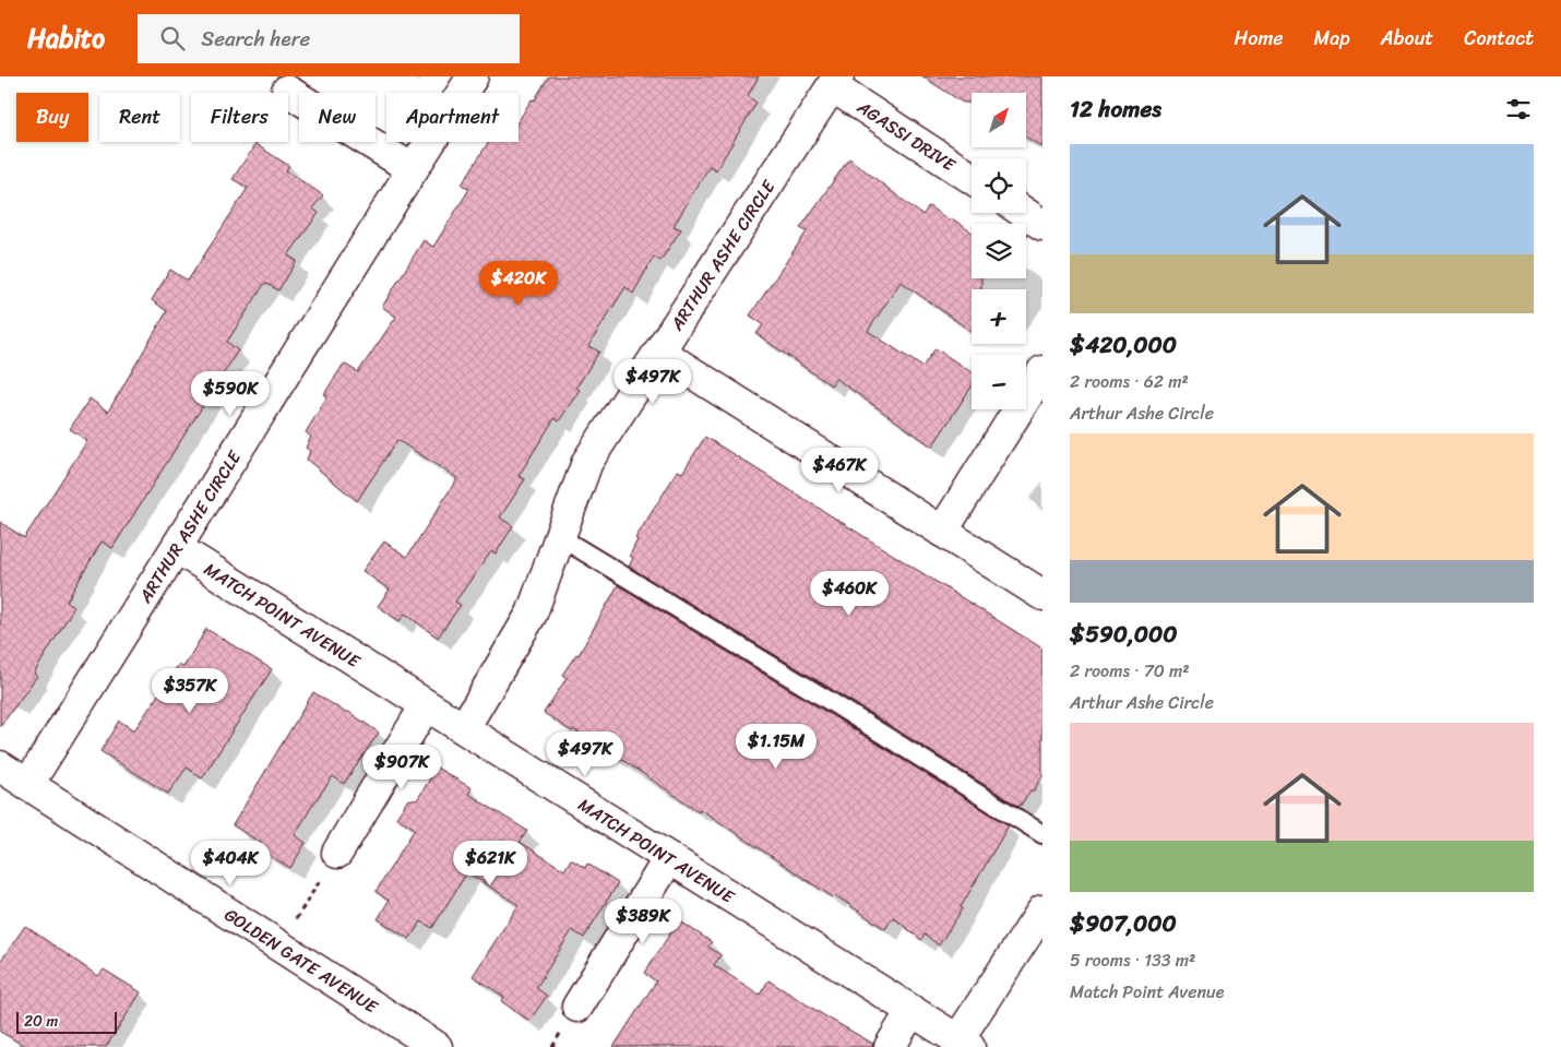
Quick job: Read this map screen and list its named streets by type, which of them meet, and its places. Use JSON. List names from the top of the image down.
{
  "streets": {
    "street": [
      "AGASSI DRIVE",
      "ARTHUR ASHE CIRCLE",
      "MATCH POINT AVENUE",
      "GOLDEN GATE AVENUE"
    ]
  },
  "crossings": [
    ["AGASSI DRIVE", "ARTHUR ASHE CIRCLE"],
    ["ARTHUR ASHE CIRCLE", "MATCH POINT AVENUE"],
    ["ARTHUR ASHE CIRCLE", "GOLDEN GATE AVENUE"]
  ],
  "scale_bar": "20 m",
  "north": "top right",
  "page": {
    "header": "Habito",
    "search": "Search here",
    "nav": [
      "Home",
      "Map",
      "About",
      "Contact"
    ],
    "heading": "12 homes",
    "map_buttons": ["+", "−"],
    "chip": [
      "Buy",
      "Rent",
      "Filters",
      "New",
      "Apartment"
    ],
    "list": [
      {
        "name": "$420,000",
        "note": "2 rooms · 62 m² · Arthur Ashe Circle"
      },
      {
        "name": "$590,000",
        "note": "2 rooms · 70 m² · Arthur Ashe Circle"
      },
      {
        "name": "$907,000",
        "note": "5 rooms · 133 m² · Match Point Avenue"
      }
    ],
    "price": [
      "$420K",
      "$497K",
      "$590K",
      "$467K",
      "$460K",
      "$357K",
      "$1.15M",
      "$497K",
      "$907K",
      "$404K",
      "$621K",
      "$389K"
    ],
    "scale": "20 m"
  }
}
